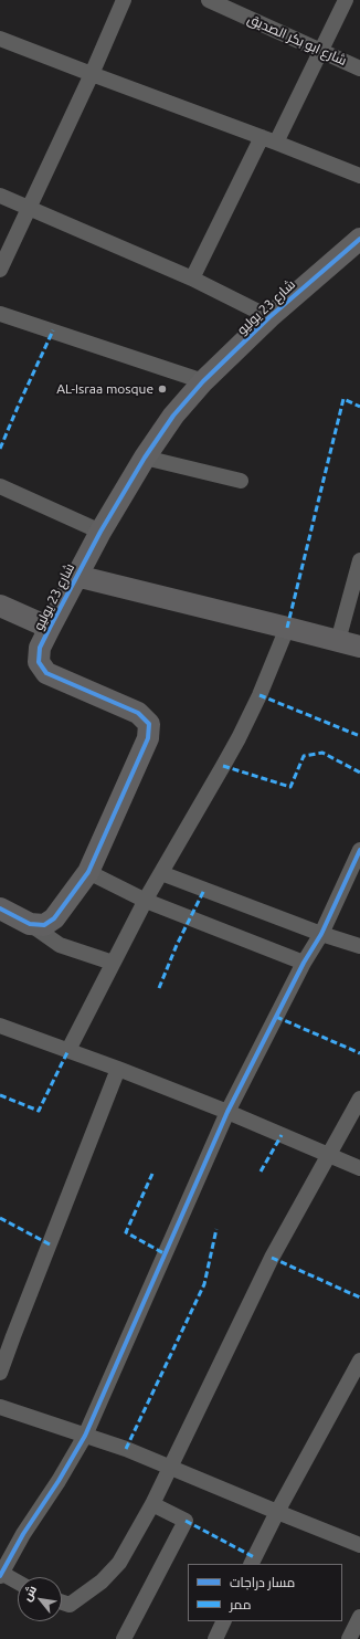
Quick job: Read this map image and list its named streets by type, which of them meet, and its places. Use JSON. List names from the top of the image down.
{
  "streets": {
    "street": ["شارع ابو بكر الصديق", "شارع 23 يوليو"]
  },
  "places": ["AL-Israa mosque"],
  "legend": ["مسار دراجات", "ممر"],
  "north": "top left"
}
